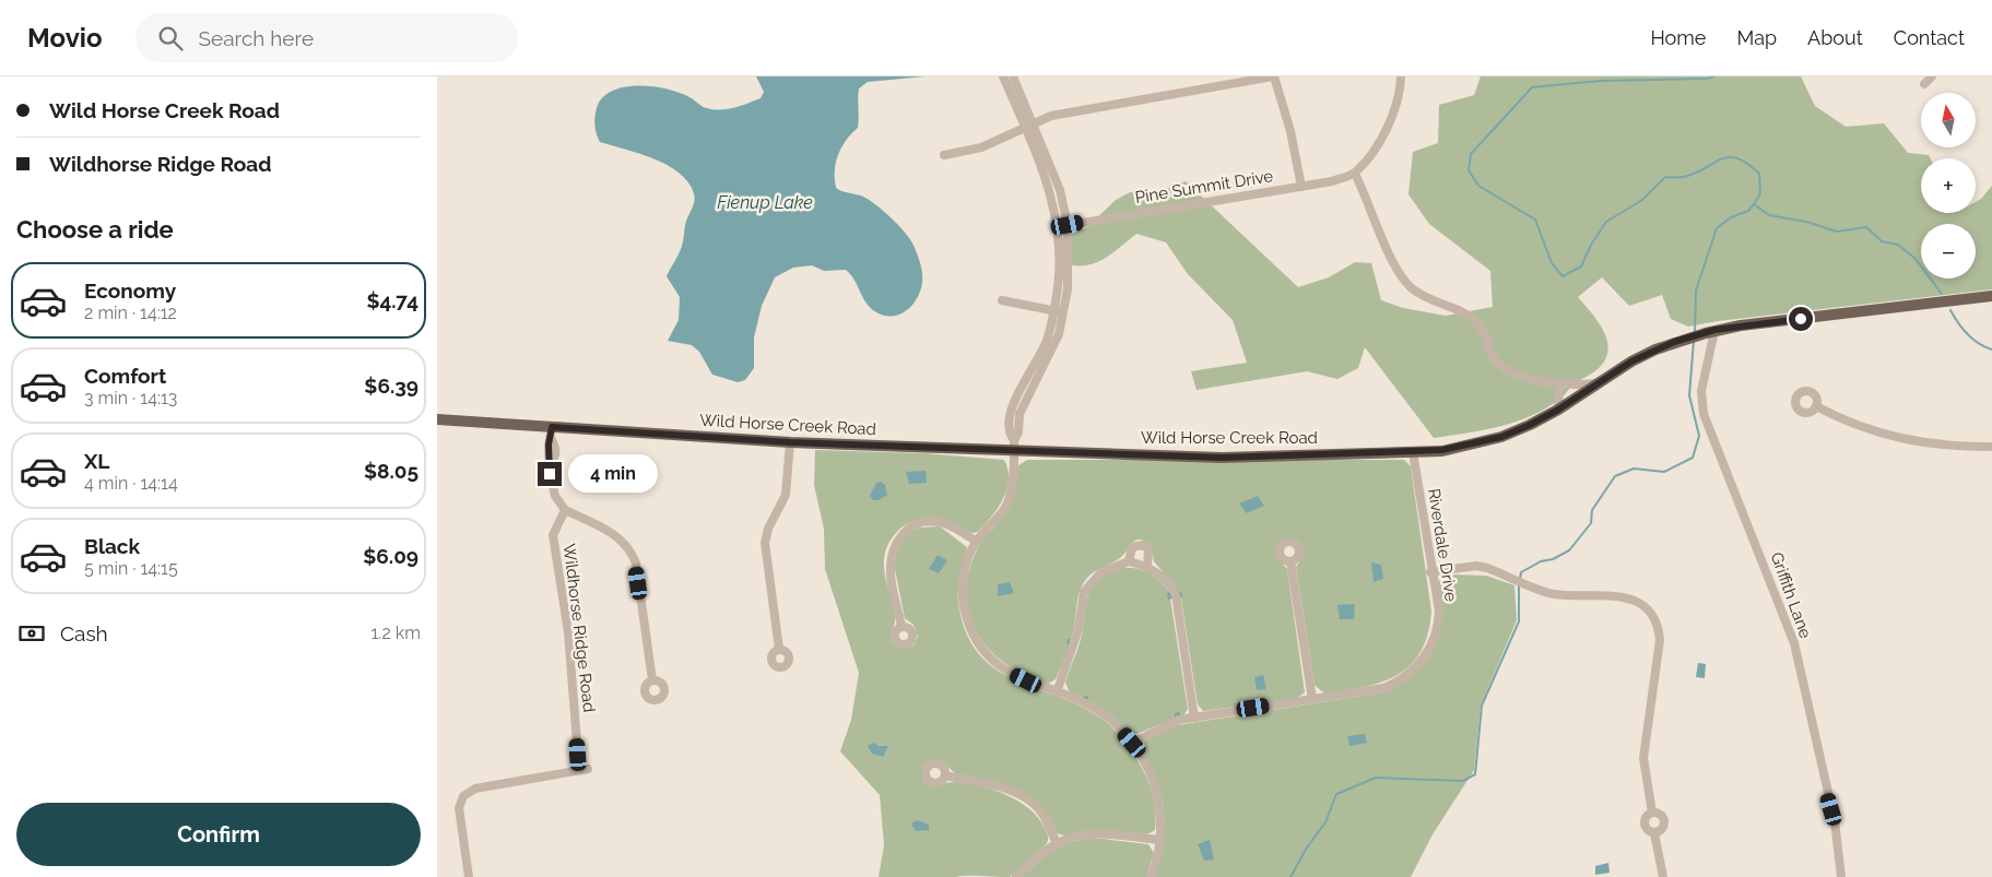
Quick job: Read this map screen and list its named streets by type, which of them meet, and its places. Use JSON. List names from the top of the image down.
{
  "streets": {
    "main road": ["Wild Horse Creek Road"],
    "street": [
      "Pine Summit Drive",
      "Riverdale Drive",
      "Griffith Lane",
      "Wildhorse Ridge Road"
    ]
  },
  "crossings": [
    ["Wild Horse Creek Road", "Riverdale Drive"],
    ["Wild Horse Creek Road", "Griffith Lane"]
  ],
  "water": ["Fienup Lake"],
  "north": "top",
  "page": {
    "header": "Movio",
    "search": "Search here",
    "nav": [
      "Home",
      "Map",
      "About",
      "Contact"
    ],
    "banner": ["Wild Horse Creek Road", "Wildhorse Ridge Road"],
    "map_buttons": ["+", "−"],
    "heading": "Choose a ride",
    "list": [
      {
        "name": "Economy",
        "note": "2 min · 14:12",
        "value": "$4.74"
      },
      {
        "name": "Comfort",
        "note": "3 min · 14:13",
        "value": "$6.39"
      },
      {
        "name": "XL",
        "note": "4 min · 14:14",
        "value": "$8.05"
      },
      {
        "name": "Black",
        "note": "5 min · 14:15",
        "value": "$6.09"
      }
    ],
    "bubble": "4 min",
    "pay": ["Cash", "1.2 km"],
    "buttons": "Confirm"
  }
}
